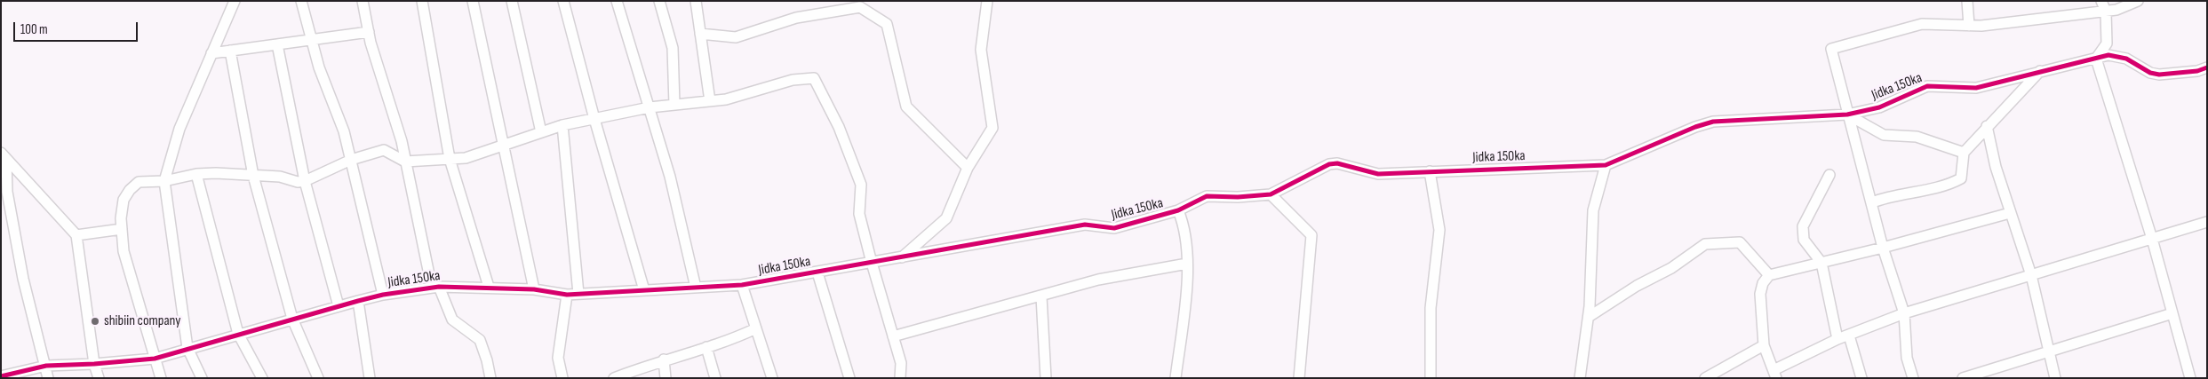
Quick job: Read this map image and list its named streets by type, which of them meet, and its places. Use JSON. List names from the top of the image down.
{
  "streets": {
    "street": ["Jidka 150ka"]
  },
  "places": ["shibiin company"],
  "scale_bar": "100 m"
}
